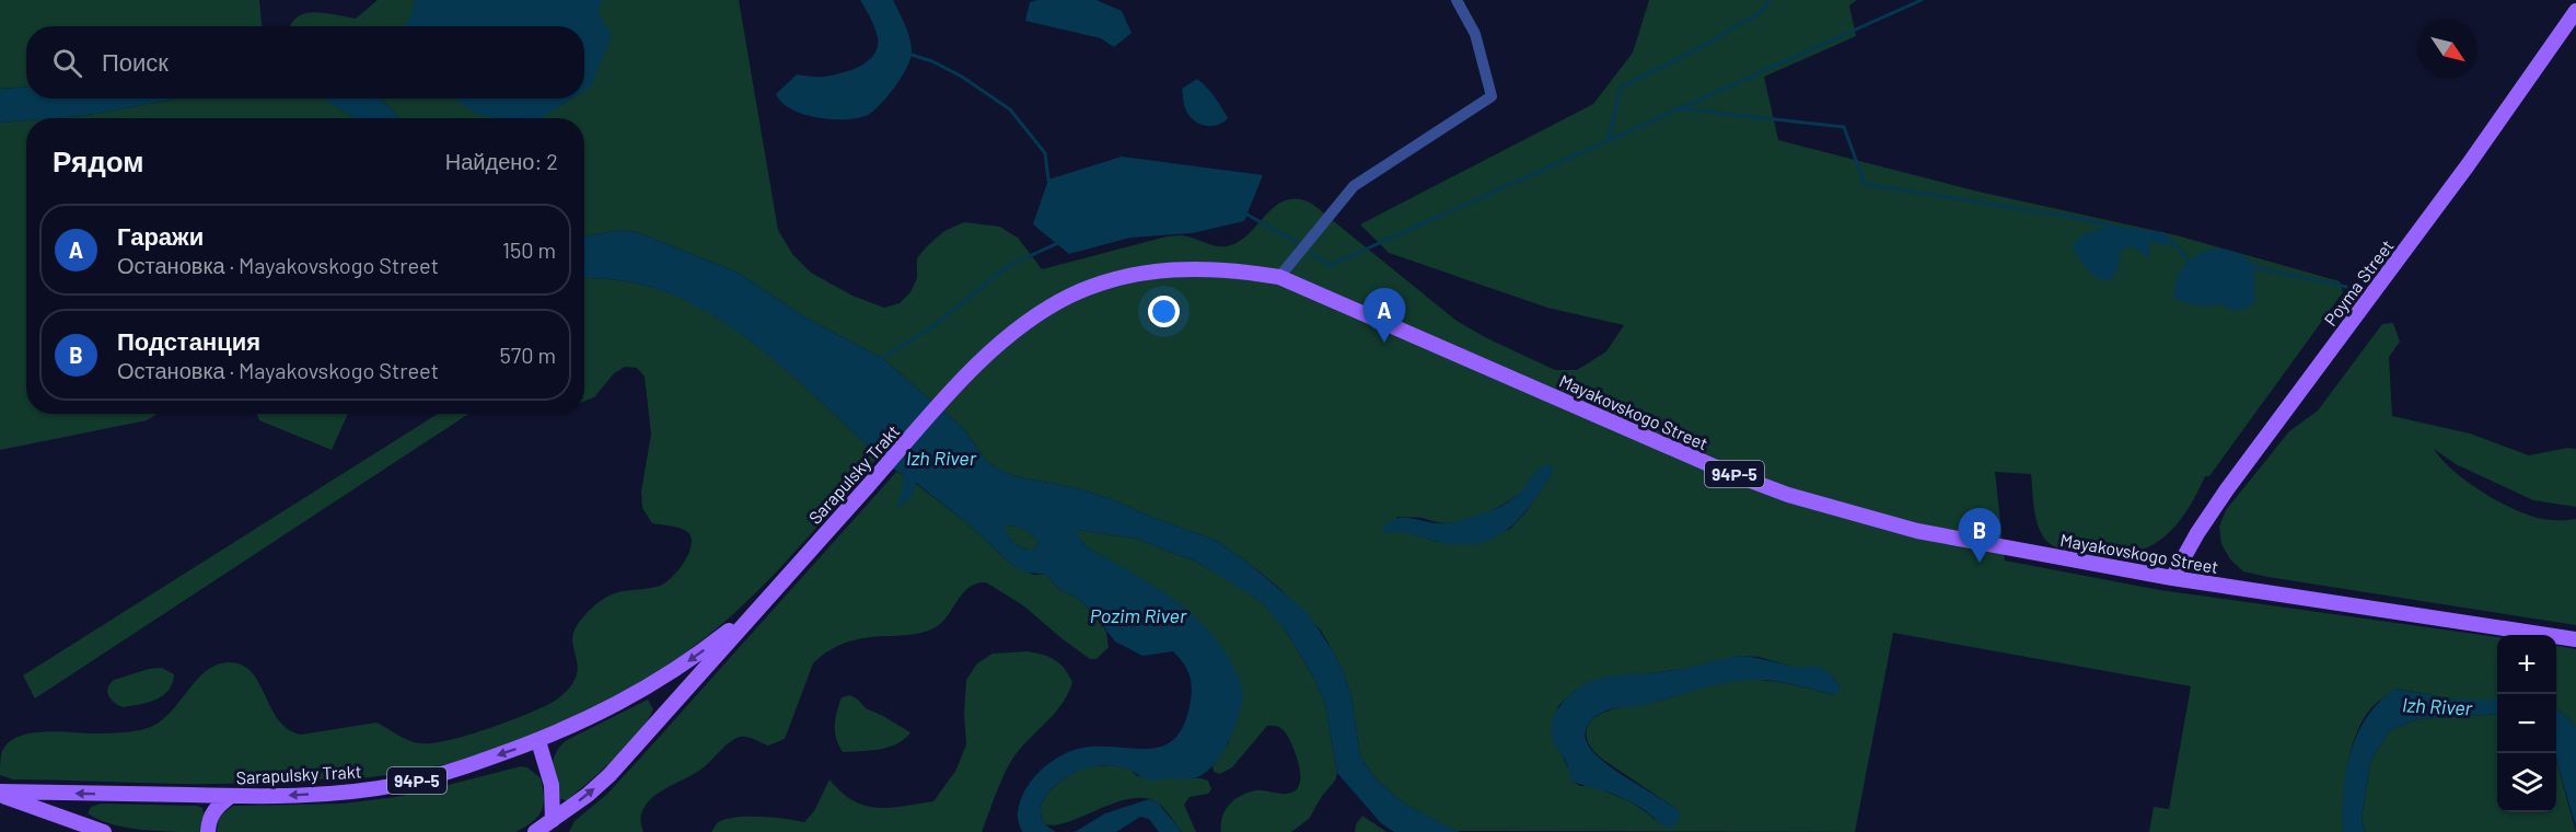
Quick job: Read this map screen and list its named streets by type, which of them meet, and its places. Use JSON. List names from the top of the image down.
{
  "streets": {
    "main road": [
      "Poyma Street",
      "Mayakovskogo Street",
      "Sarapulsky Trakt",
      "94Р-5"
    ]
  },
  "crossings": [
    ["Poyma Street", "Mayakovskogo Street"],
    ["Mayakovskogo Street", "Sarapulsky Trakt"]
  ],
  "water": ["Izh River", "Pozim River"],
  "north": "bottom right",
  "page": {
    "search": "Поиск",
    "heading": ["Рядом", "Найдено: 2"],
    "list": [
      {
        "mark": "A",
        "name": "Гаражи",
        "note": "Остановка · Mayakovskogo Street",
        "value": "150 m"
      },
      {
        "mark": "B",
        "name": "Подстанция",
        "note": "Остановка · Mayakovskogo Street",
        "value": "570 m"
      }
    ],
    "pins": ["A", "B"],
    "map_buttons": ["+", "−"]
  }
}
